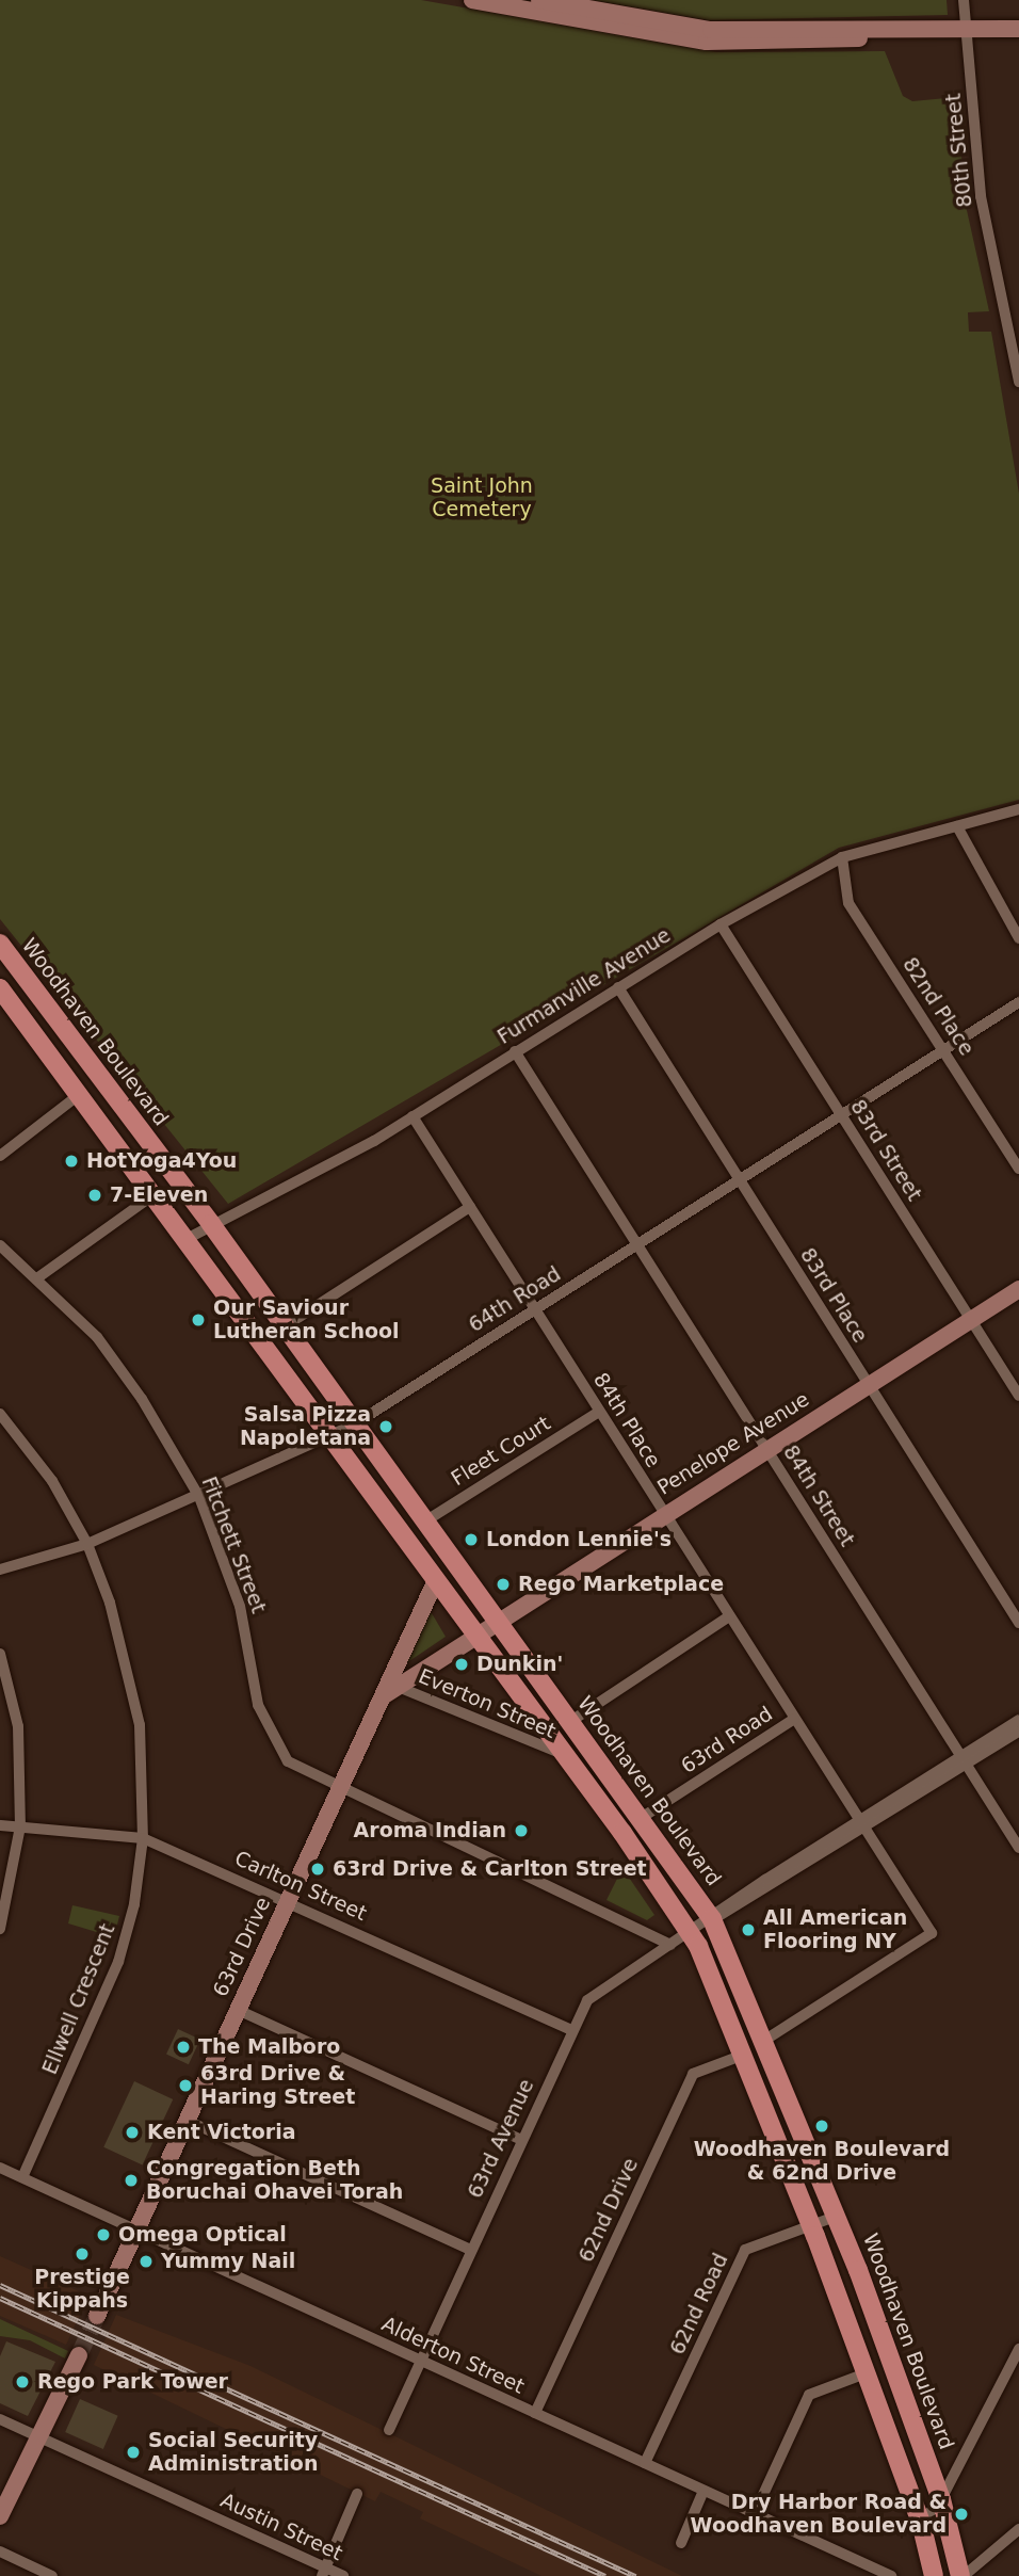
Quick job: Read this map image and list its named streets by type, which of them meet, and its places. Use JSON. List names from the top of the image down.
{
  "streets": {
    "main road": ["Woodhaven Boulevard"],
    "street": [
      "80th Street",
      "Furmanville Avenue",
      "82nd Place",
      "83rd Street",
      "83rd Place",
      "64th Road",
      "84th Place",
      "Penelope Avenue",
      "Fleet Court",
      "84th Street",
      "Fitchett Street",
      "Everton Street",
      "63rd Road",
      "Carlton Street",
      "63rd Drive",
      "Ellwell Crescent",
      "63rd Avenue",
      "62nd Drive",
      "62nd Road",
      "Alderton Street",
      "Austin Street"
    ]
  },
  "crossings": [
    ["Furmanville Avenue", "82nd Place"],
    ["Furmanville Avenue", "Woodhaven Boulevard"],
    ["Furmanville Avenue", "83rd Street"],
    ["Furmanville Avenue", "83rd Place"],
    ["Furmanville Avenue", "84th Place"],
    ["Furmanville Avenue", "84th Street"],
    ["82nd Place", "64th Road"],
    ["Woodhaven Boulevard", "64th Road"],
    ["Woodhaven Boulevard", "84th Place"],
    ["Woodhaven Boulevard", "Penelope Avenue"],
    ["Woodhaven Boulevard", "Fleet Court"],
    ["Woodhaven Boulevard", "63rd Road"],
    ["Woodhaven Boulevard", "63rd Avenue"],
    ["Woodhaven Boulevard", "62nd Road"],
    ["83rd Street", "64th Road"],
    ["83rd Street", "Penelope Avenue"],
    ["83rd Place", "64th Road"],
    ["83rd Place", "Penelope Avenue"],
    ["64th Road", "84th Place"],
    ["64th Road", "84th Street"],
    ["64th Road", "Fitchett Street"],
    ["64th Road", "Ellwell Crescent"],
    ["84th Place", "Penelope Avenue"],
    ["84th Place", "Fleet Court"],
    ["84th Place", "63rd Road"],
    ["84th Place", "63rd Avenue"],
    ["Penelope Avenue", "84th Street"],
    ["Penelope Avenue", "63rd Drive"],
    ["84th Street", "63rd Avenue"],
    ["Fitchett Street", "63rd Drive"],
    ["Fitchett Street", "63rd Avenue"],
    ["Everton Street", "63rd Drive"],
    ["Carlton Street", "63rd Drive"],
    ["Carlton Street", "Ellwell Crescent"],
    ["Carlton Street", "63rd Avenue"],
    ["63rd Drive", "Alderton Street"],
    ["Ellwell Crescent", "Alderton Street"],
    ["63rd Avenue", "Alderton Street"],
    ["62nd Drive", "Alderton Street"],
    ["62nd Road", "Alderton Street"]
  ],
  "parks": ["Saint John Cemetery"],
  "places": [
    "HotYoga4You",
    "7-Eleven",
    "Our Saviour Lutheran School",
    "Salsa Pizza Napoletana",
    "London Lennie's",
    "Rego Marketplace",
    "Dunkin'",
    "Aroma Indian",
    "63rd Drive & Carlton Street",
    "All American Flooring NY",
    "The Malboro",
    "63rd Drive & Haring Street",
    "Woodhaven Boulevard & 62nd Drive",
    "Kent Victoria",
    "Congregation Beth Boruchai Ohavei Torah",
    "Omega Optical",
    "Prestige Kippahs",
    "Yummy Nail",
    "Rego Park Tower",
    "Social Security Administration",
    "Dry Harbor Road & Woodhaven Boulevard"
  ]
}
